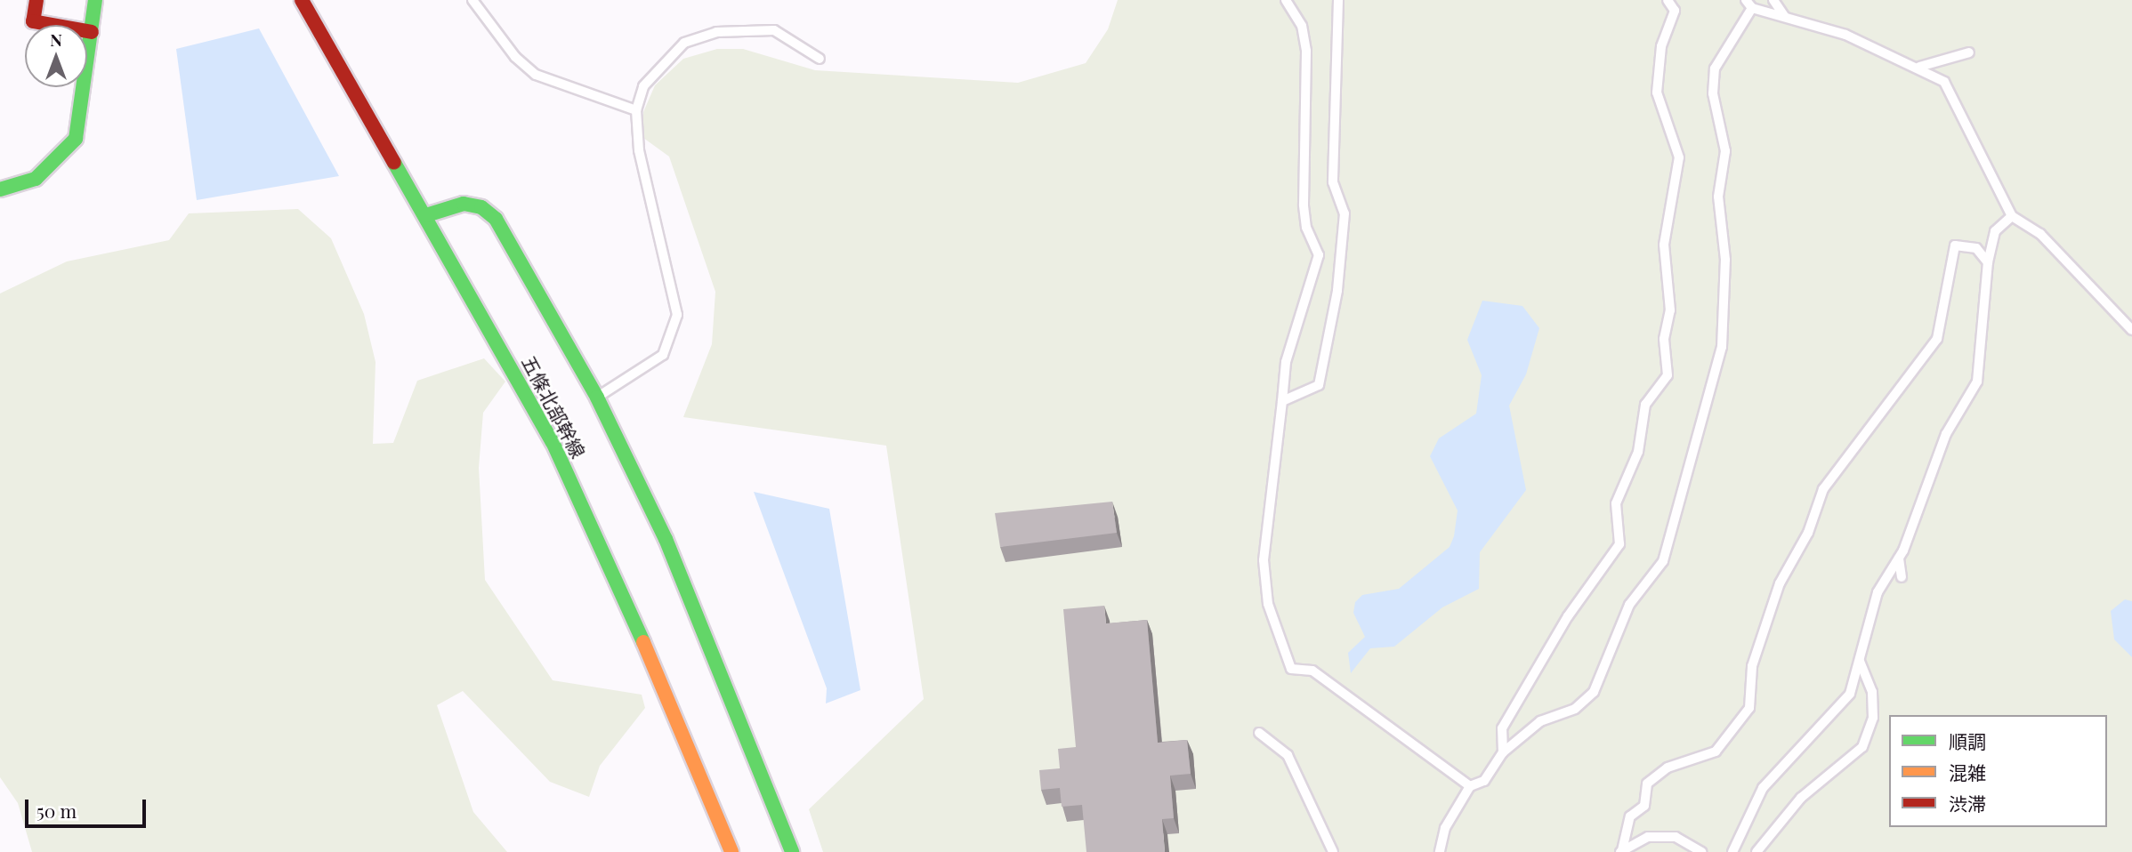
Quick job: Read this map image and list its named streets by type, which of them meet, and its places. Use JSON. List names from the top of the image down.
{
  "streets": {
    "street": ["五條北部幹線"]
  },
  "legend": ["順調", "混雑", "渋滞"],
  "scale_bar": "50 m",
  "north": "top"
}
